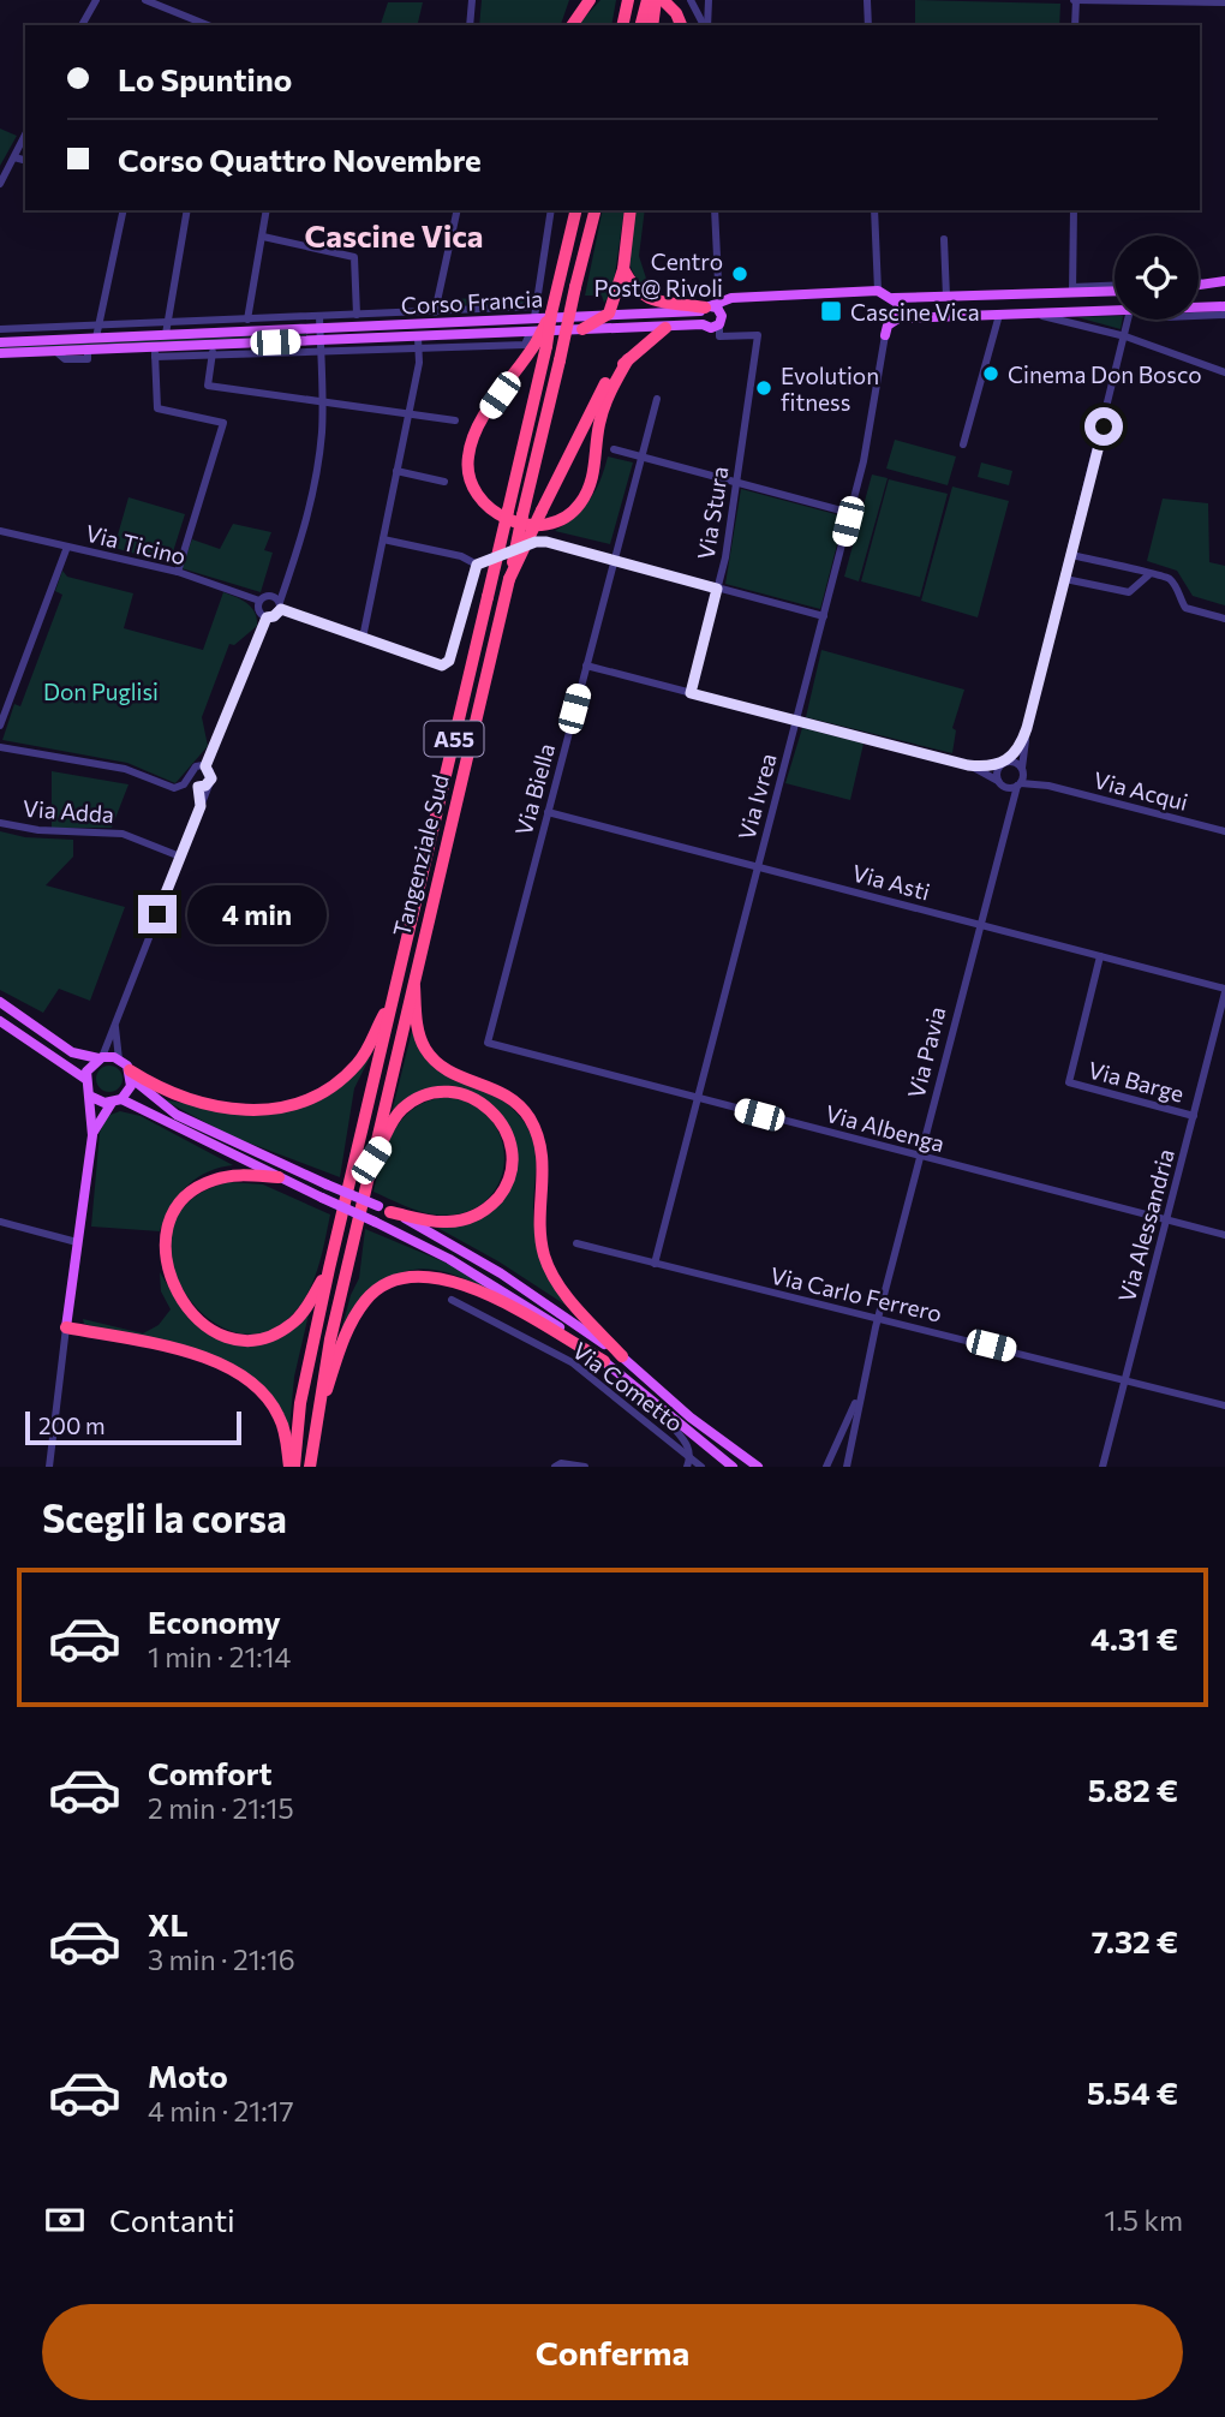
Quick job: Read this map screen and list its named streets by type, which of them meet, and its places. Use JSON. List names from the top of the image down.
{
  "streets": {
    "highway": ["A55", "Tangenziale Sud"],
    "main road": ["Corso Francia"],
    "street": [
      "Via Stura",
      "Via Ticino",
      "Via Biella",
      "Via Acqui",
      "Via Ivrea",
      "Via Adda",
      "Via Asti",
      "Via Pavia",
      "Via Barge",
      "Via Albenga",
      "Via Alessandria",
      "Via Carlo Ferrero",
      "Via Cometto"
    ]
  },
  "crossings": [
    ["Corso Francia", "Via Stura"],
    ["Via Biella", "Via Asti"],
    ["Via Biella", "Via Albenga"],
    ["Via Acqui", "Via Pavia"],
    ["Via Ivrea", "Via Asti"],
    ["Via Ivrea", "Via Albenga"],
    ["Via Ivrea", "Via Carlo Ferrero"],
    ["Via Asti", "Via Pavia"],
    ["Via Asti", "Via Barge"],
    ["Via Asti", "Via Alessandria"],
    ["Via Pavia", "Via Albenga"],
    ["Via Pavia", "Via Carlo Ferrero"],
    ["Via Barge", "Via Alessandria"],
    ["Via Albenga", "Via Alessandria"],
    ["Via Alessandria", "Via Carlo Ferrero"]
  ],
  "districts": ["Cascine Vica"],
  "parks": ["Don Puglisi"],
  "places": {
    "other": ["Centro Post@ Rivoli", "Cinema Don Bosco", "Evolution fitness"],
    "transit": ["Cascine Vica"]
  },
  "scale_bar": "200 m",
  "page": {
    "banner": ["Lo Spuntino", "Corso Quattro Novembre"],
    "bubble": "4 min",
    "scale": "200 m",
    "heading": "Scegli la corsa",
    "list": [
      {
        "name": "Economy",
        "note": "1 min · 21:14",
        "value": "4.31 €"
      },
      {
        "name": "Comfort",
        "note": "2 min · 21:15",
        "value": "5.82 €"
      },
      {
        "name": "XL",
        "note": "3 min · 21:16",
        "value": "7.32 €"
      },
      {
        "name": "Moto",
        "note": "4 min · 21:17",
        "value": "5.54 €"
      }
    ],
    "pay": ["Contanti", "1.5 km"],
    "buttons": "Conferma"
  }
}
